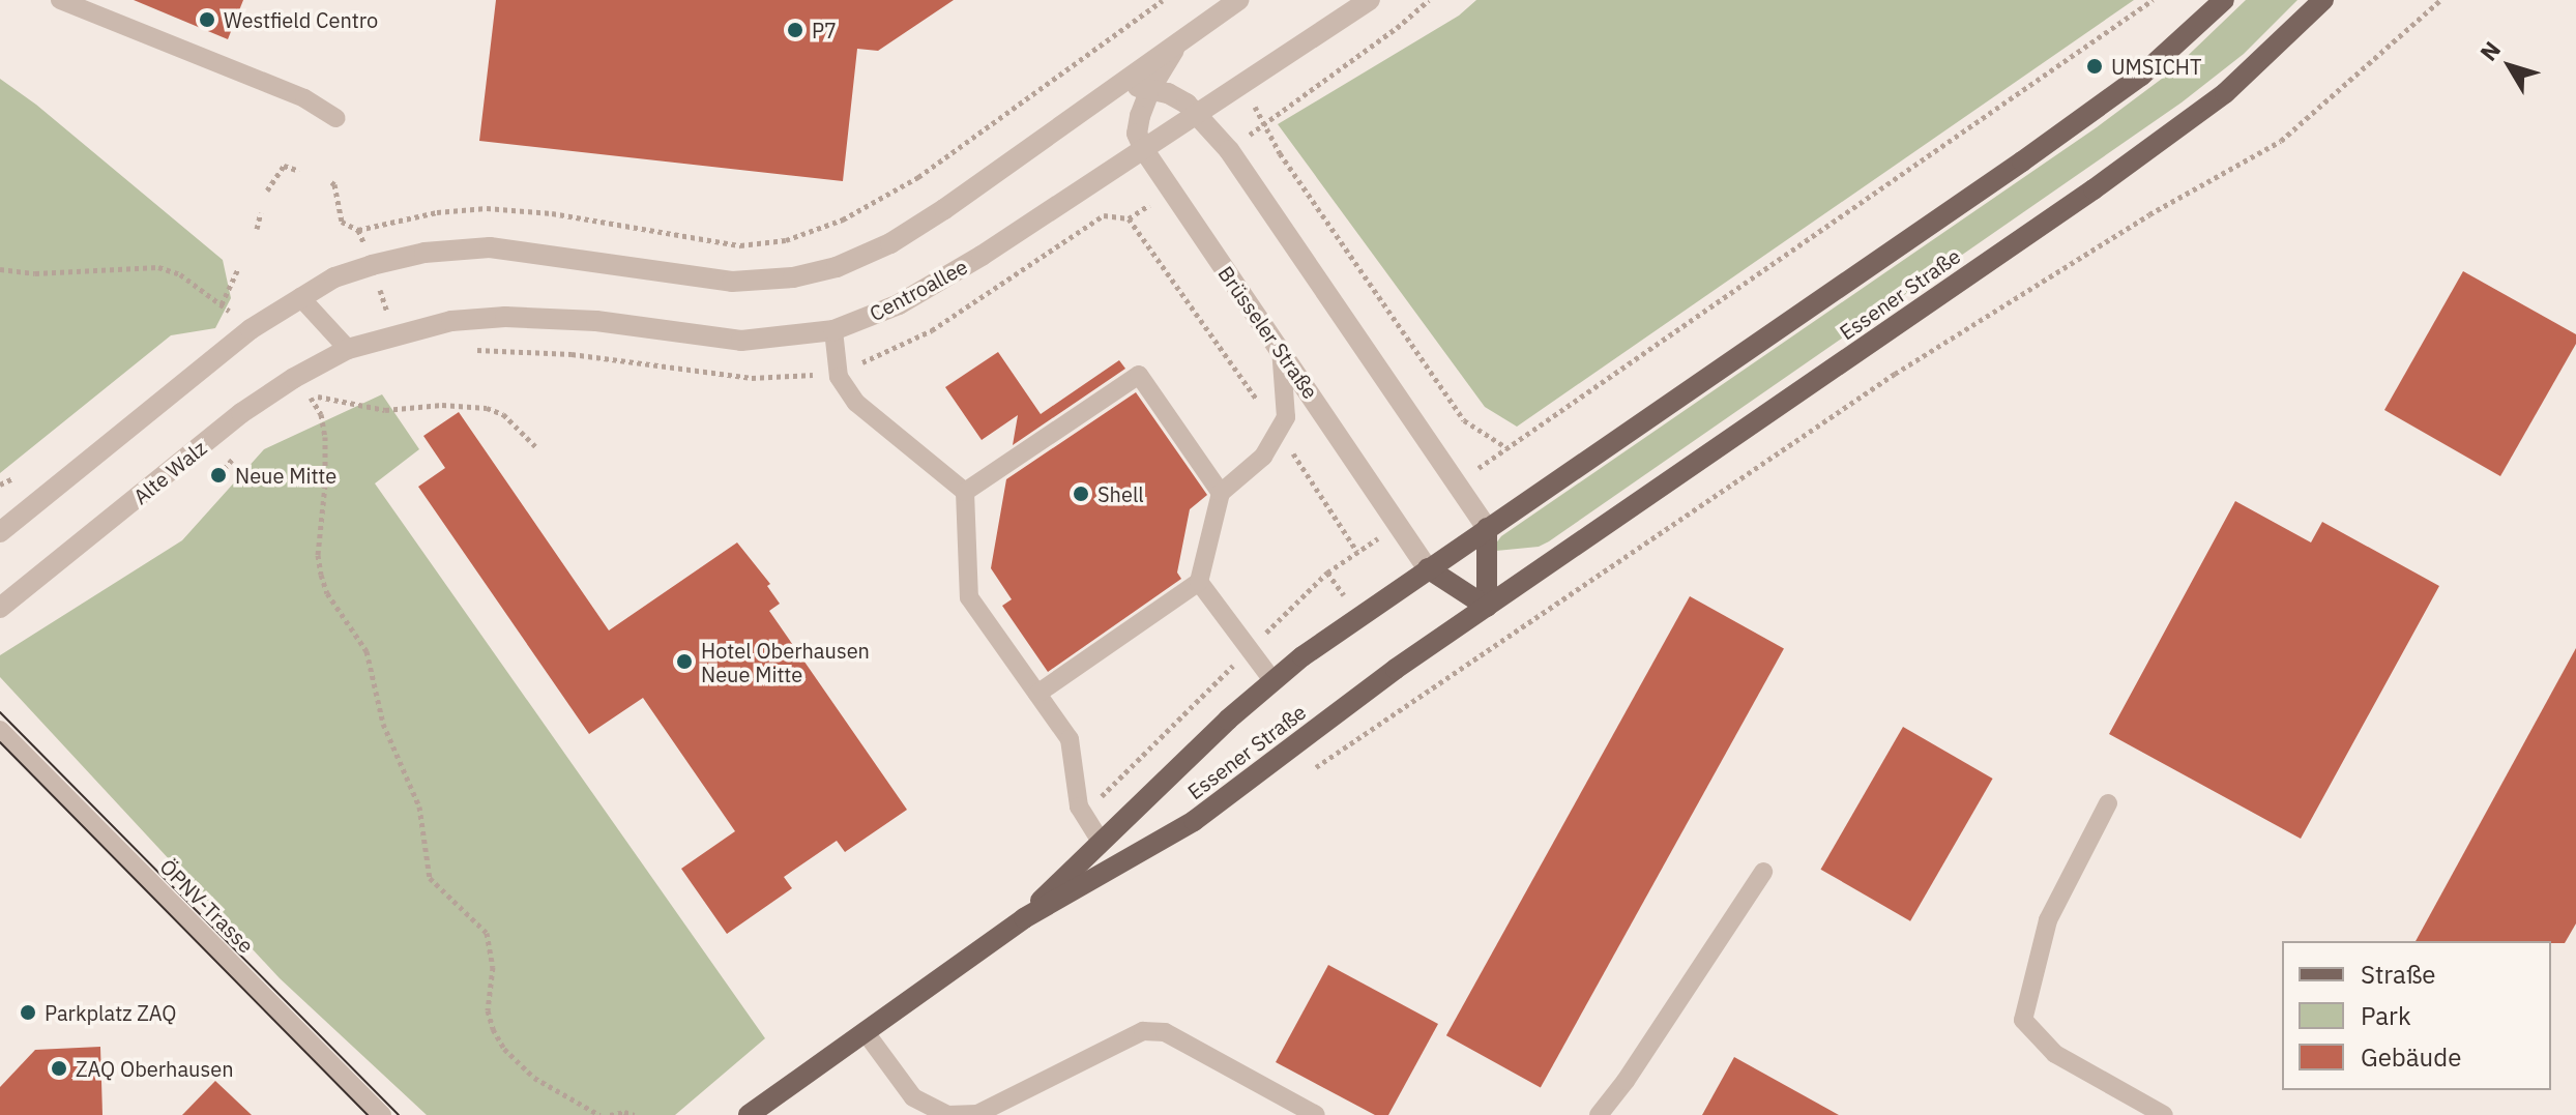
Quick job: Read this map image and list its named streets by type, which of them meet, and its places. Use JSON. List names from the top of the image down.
{
  "streets": {
    "main road": ["Essener Straße"],
    "street": ["Centroallee", "Brüsseler Straße", "Alte Walz"],
    "lane": ["ÖPNV-Trasse"]
  },
  "crossings": [
    ["Centroallee", "Brüsseler Straße"],
    ["Centroallee", "Alte Walz"],
    ["Essener Straße", "Brüsseler Straße"]
  ],
  "places": [
    "Westfield Centro",
    "P7",
    "UMSICHT",
    "Neue Mitte",
    "Shell",
    "Hotel Oberhausen Neue Mitte",
    "Parkplatz ZAQ",
    "ZAQ Oberhausen"
  ],
  "legend": ["Straße", "Park", "Gebäude"],
  "north": "top left"
}
